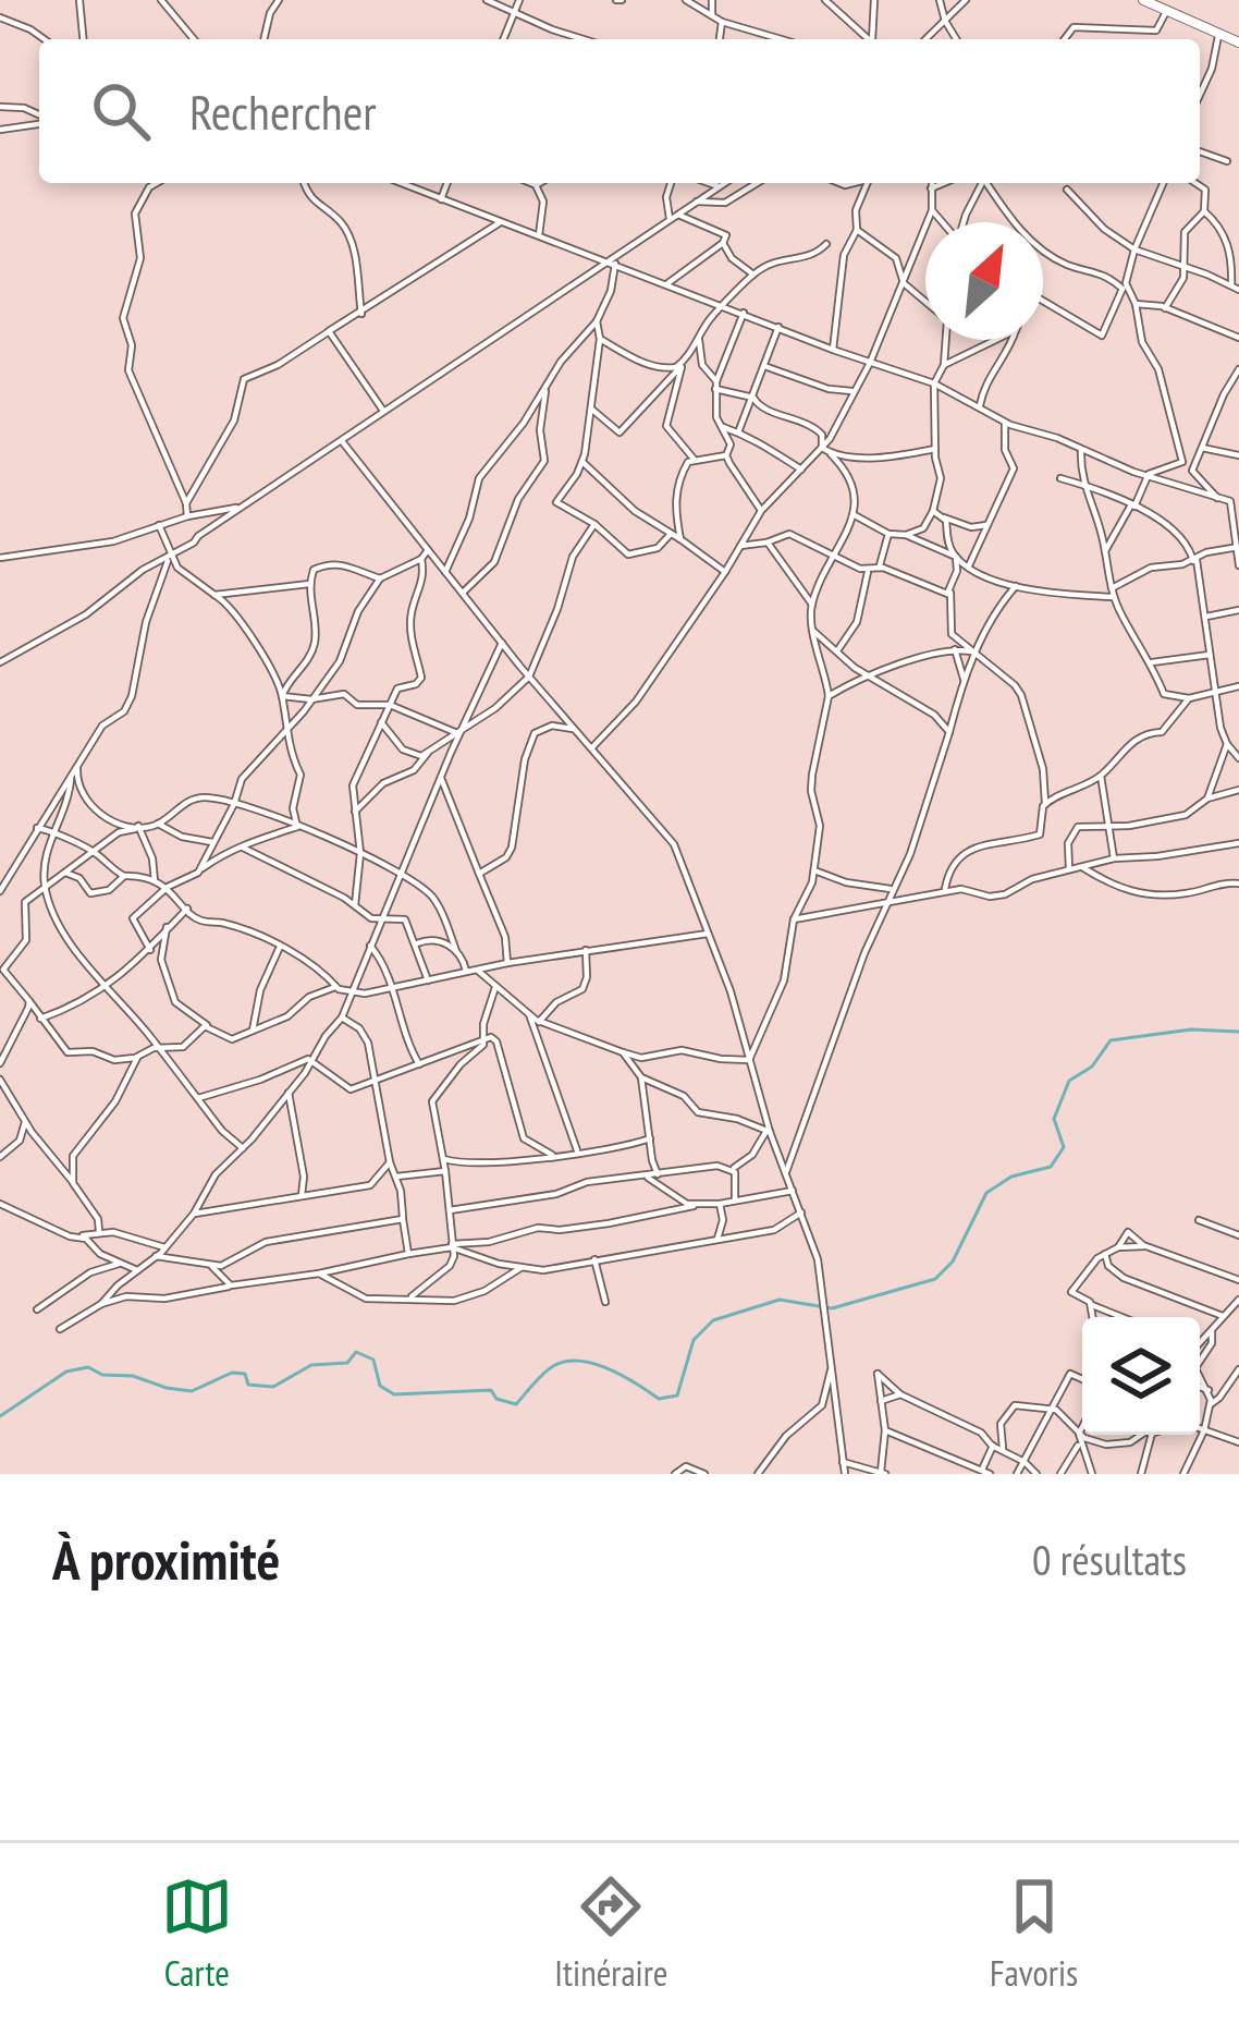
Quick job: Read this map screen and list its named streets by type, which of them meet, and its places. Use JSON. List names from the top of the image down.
{
  "north": "top right",
  "page": {
    "search": "Rechercher",
    "heading": ["À proximité", "0 résultats"],
    "nav": ["Carte", "Itinéraire", "Favoris"]
  }
}
